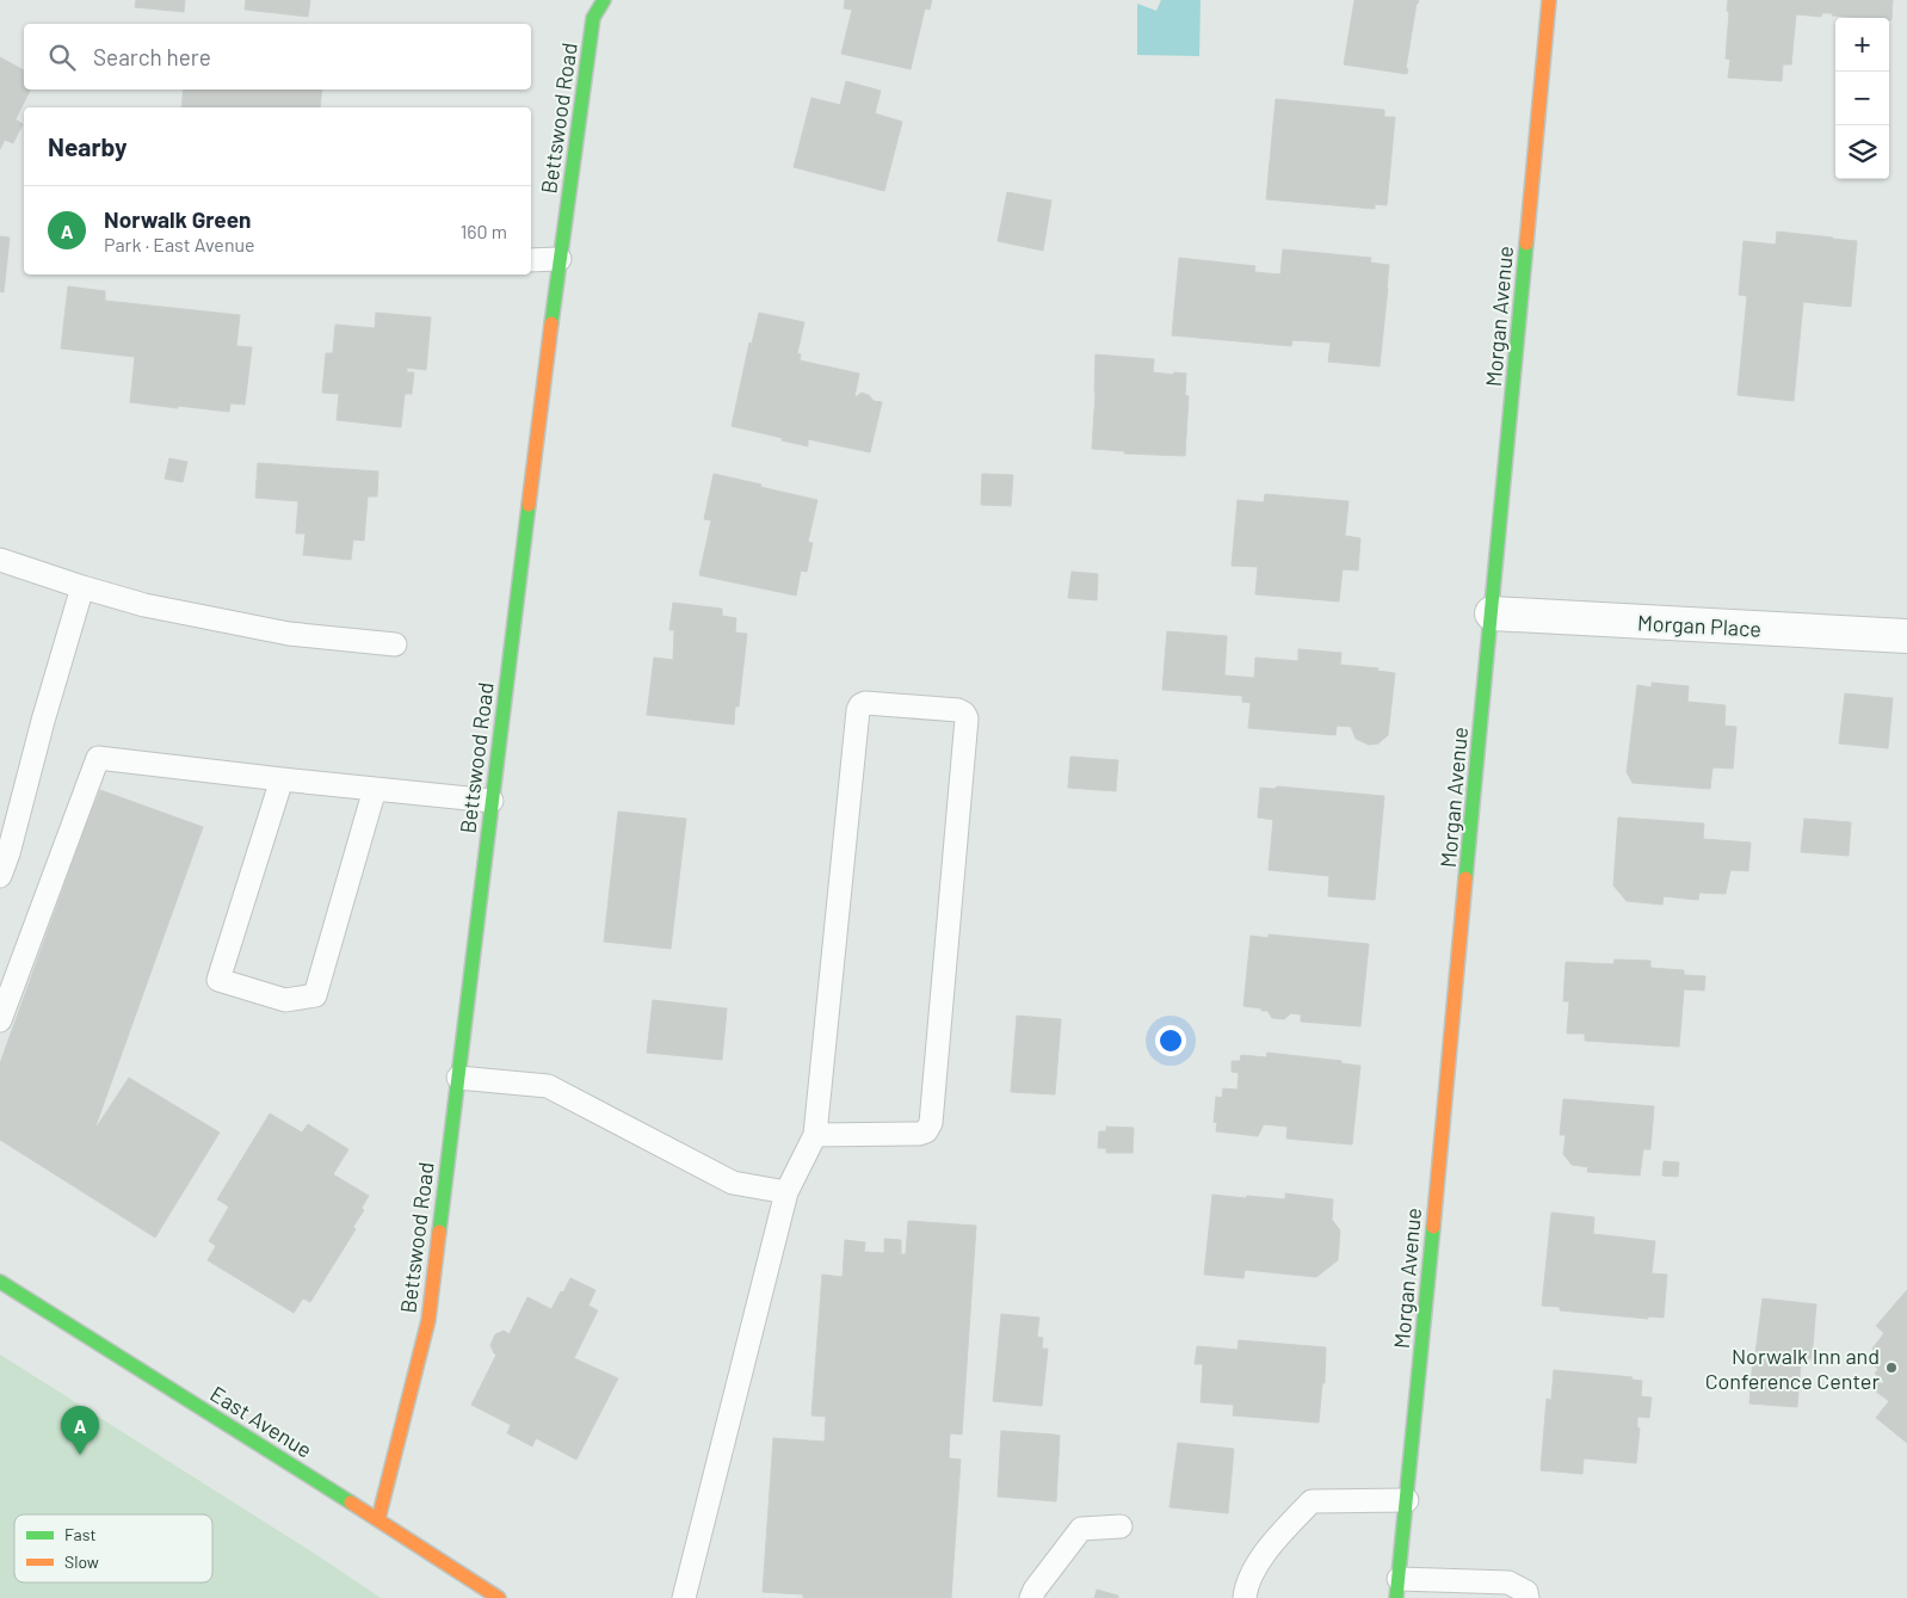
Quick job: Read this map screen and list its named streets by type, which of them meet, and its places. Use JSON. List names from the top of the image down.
{
  "streets": {
    "street": [
      "Bettswood Road",
      "Morgan Avenue",
      "Morgan Place",
      "East Avenue"
    ]
  },
  "crossings": [
    ["Bettswood Road", "East Avenue"],
    ["Morgan Avenue", "Morgan Place"]
  ],
  "places": ["Norwalk Inn and Conference Center"],
  "legend": ["Fast", "Slow"],
  "page": {
    "map_buttons": ["+", "−"],
    "search": "Search here",
    "heading": "Nearby",
    "list": [
      {
        "mark": "A",
        "name": "Norwalk Green",
        "note": "Park · East Avenue",
        "value": "160 m"
      }
    ],
    "pins": "A"
  }
}
